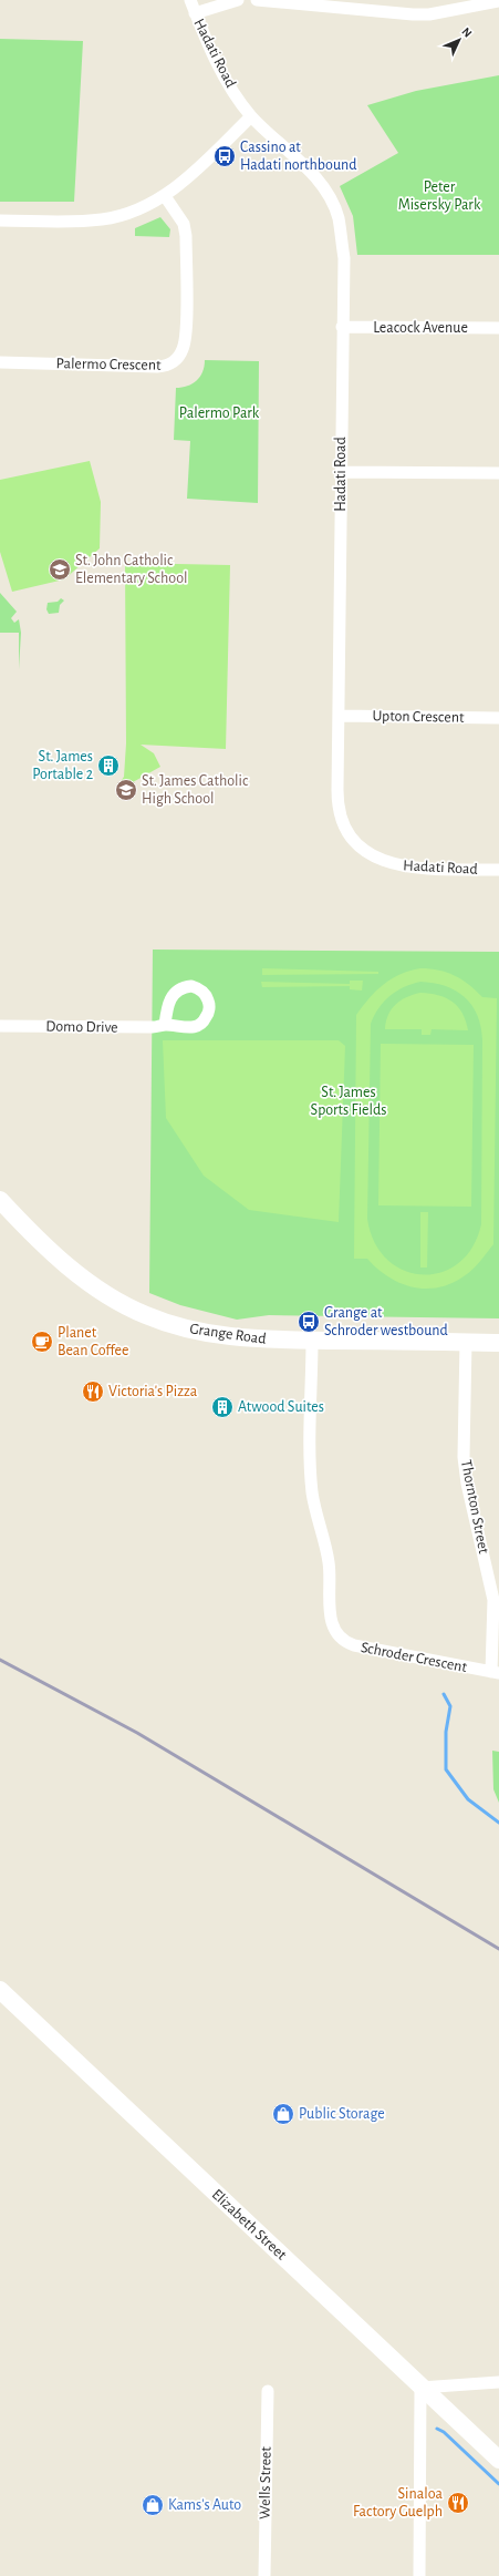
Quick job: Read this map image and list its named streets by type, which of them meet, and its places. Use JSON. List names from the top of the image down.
{
  "streets": {
    "street": [
      "Hadati Road",
      "Leacock Avenue",
      "Palermo Crescent",
      "Upton Crescent",
      "Domo Drive",
      "Grange Road",
      "Thornton Street",
      "Schroder Crescent",
      "Elizabeth Street",
      "Wells Street"
    ]
  },
  "crossings": [
    ["Hadati Road", "Leacock Avenue"],
    ["Hadati Road", "Upton Crescent"],
    ["Grange Road", "Thornton Street"],
    ["Grange Road", "Schroder Crescent"],
    ["Thornton Street", "Schroder Crescent"]
  ],
  "parks": ["Peter Misersky Park", "Palermo Park", "St. James Sports Fields"],
  "places": {
    "bus stop": ["Cassino at Hadati northbound", "Grange at Schroder westbound"],
    "school or university": ["St. John Catholic Elementary School", "St. James Catholic High School"],
    "building": ["St. James Portable 2", "Atwood Suites"],
    "cafe": ["Planet Bean Coffee"],
    "restaurant": ["Victoria's Pizza", "Sinaloa Factory Guelph"],
    "shop": ["Public Storage", "Kams's Auto"]
  },
  "north": "top right"
}
